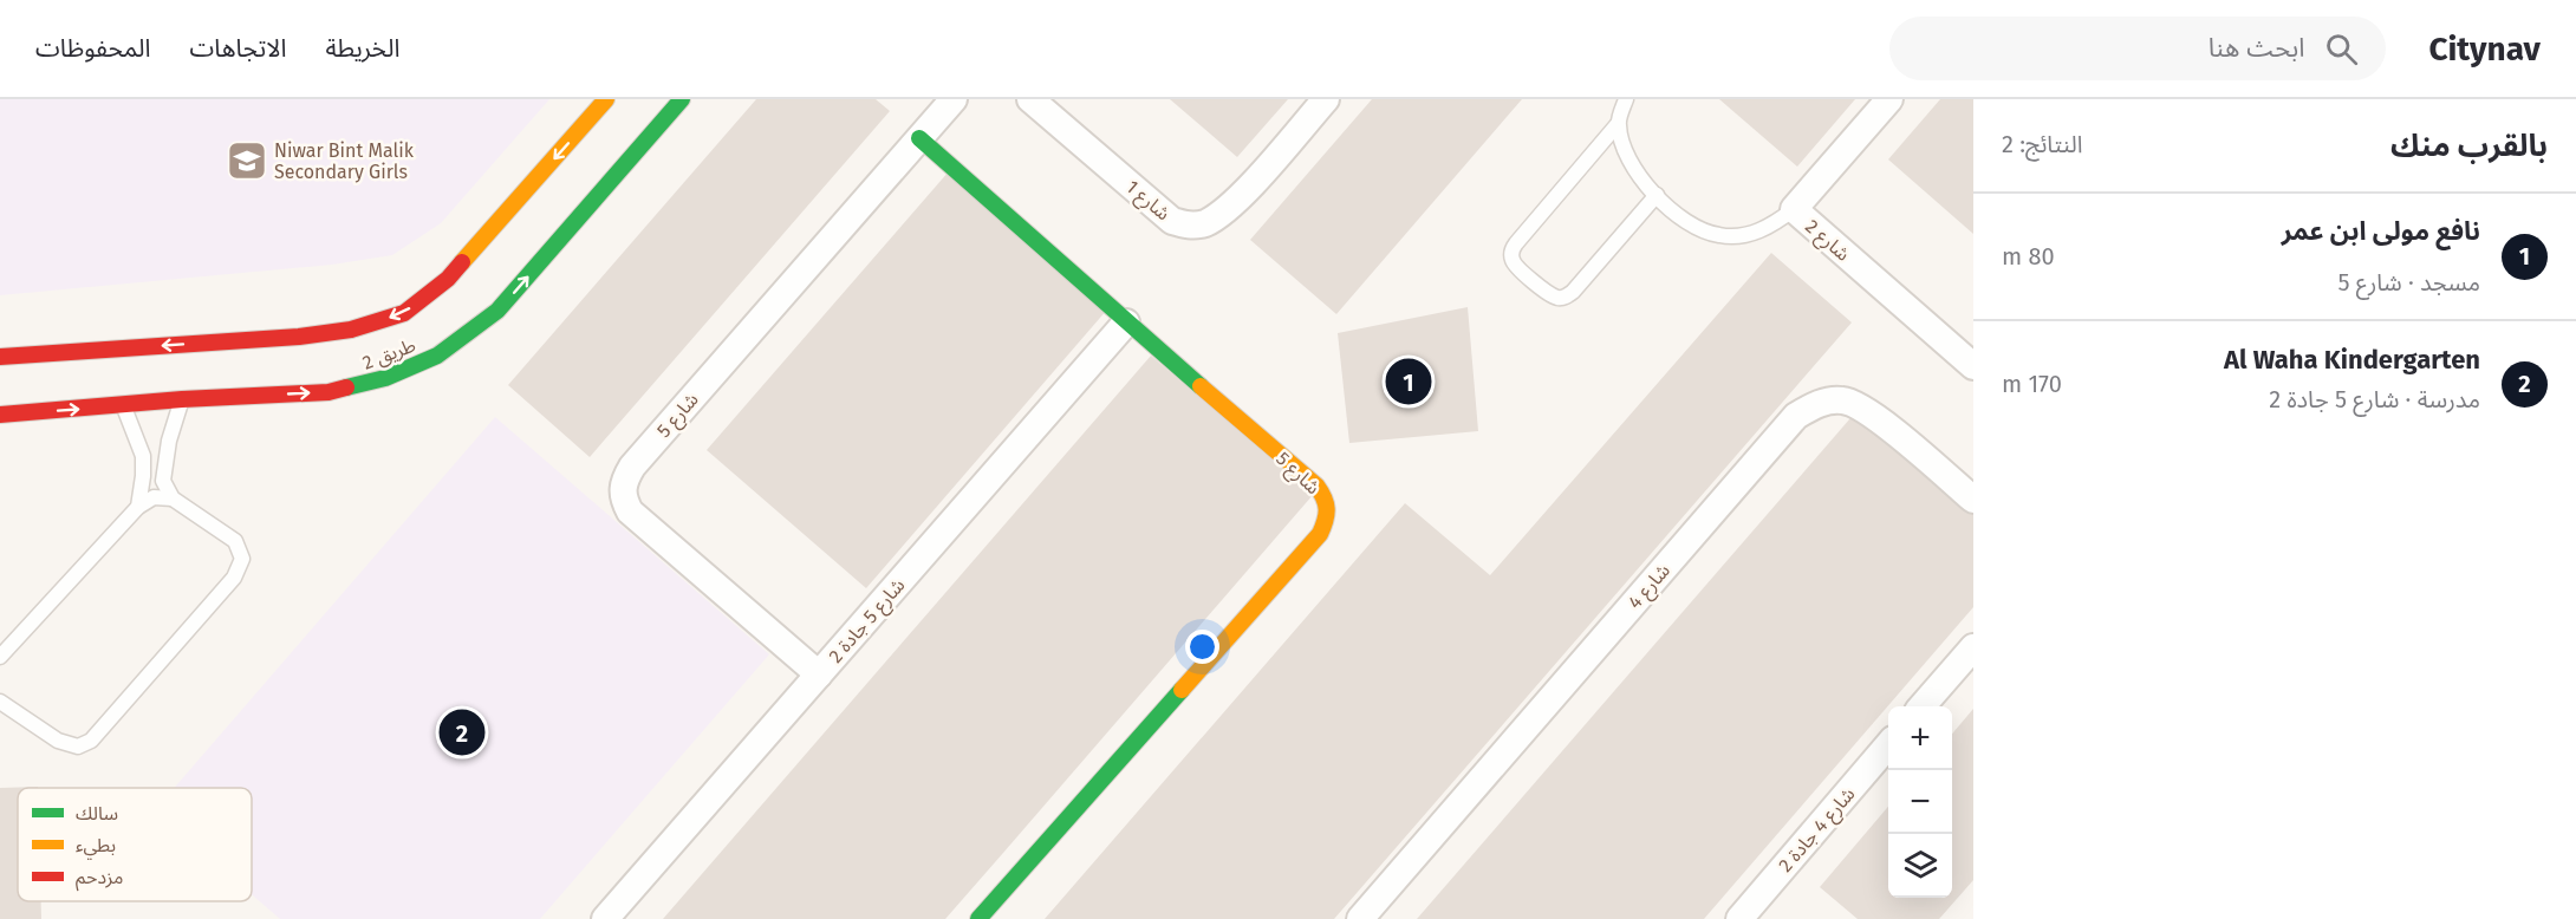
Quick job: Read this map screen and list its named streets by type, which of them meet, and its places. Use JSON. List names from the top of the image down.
{
  "streets": {
    "street": [
      "شارع 1",
      "شارع 2",
      "طريق 2",
      "شارع 5",
      "شارع 4",
      "شارع 5 جادة 2",
      "شارع 4 جادة 2"
    ]
  },
  "crossings": [
    ["شارع 5", "شارع 5 جادة 2"]
  ],
  "places": {
    "school or university": ["Niwar Bint Malik Secondary Girls"]
  },
  "legend": ["سالك", "بطيء", "مزدحم"],
  "page": {
    "header": "Citynav",
    "search": "ابحث هنا",
    "nav": ["الخريطة", "الاتجاهات", "المحفوظات"],
    "heading": ["بالقرب منك", "النتائج: 2"],
    "list": [
      {
        "mark": "1",
        "name": "نافع مولى ابن عمر",
        "note": "مسجد · شارع 5",
        "value": "80 m"
      },
      {
        "mark": "2",
        "name": "Al Waha Kindergarten",
        "note": "مدرسة · شارع 5 جادة 2",
        "value": "170 m"
      }
    ],
    "pins": ["1", "2"],
    "map_buttons": ["+", "−"]
  }
}
